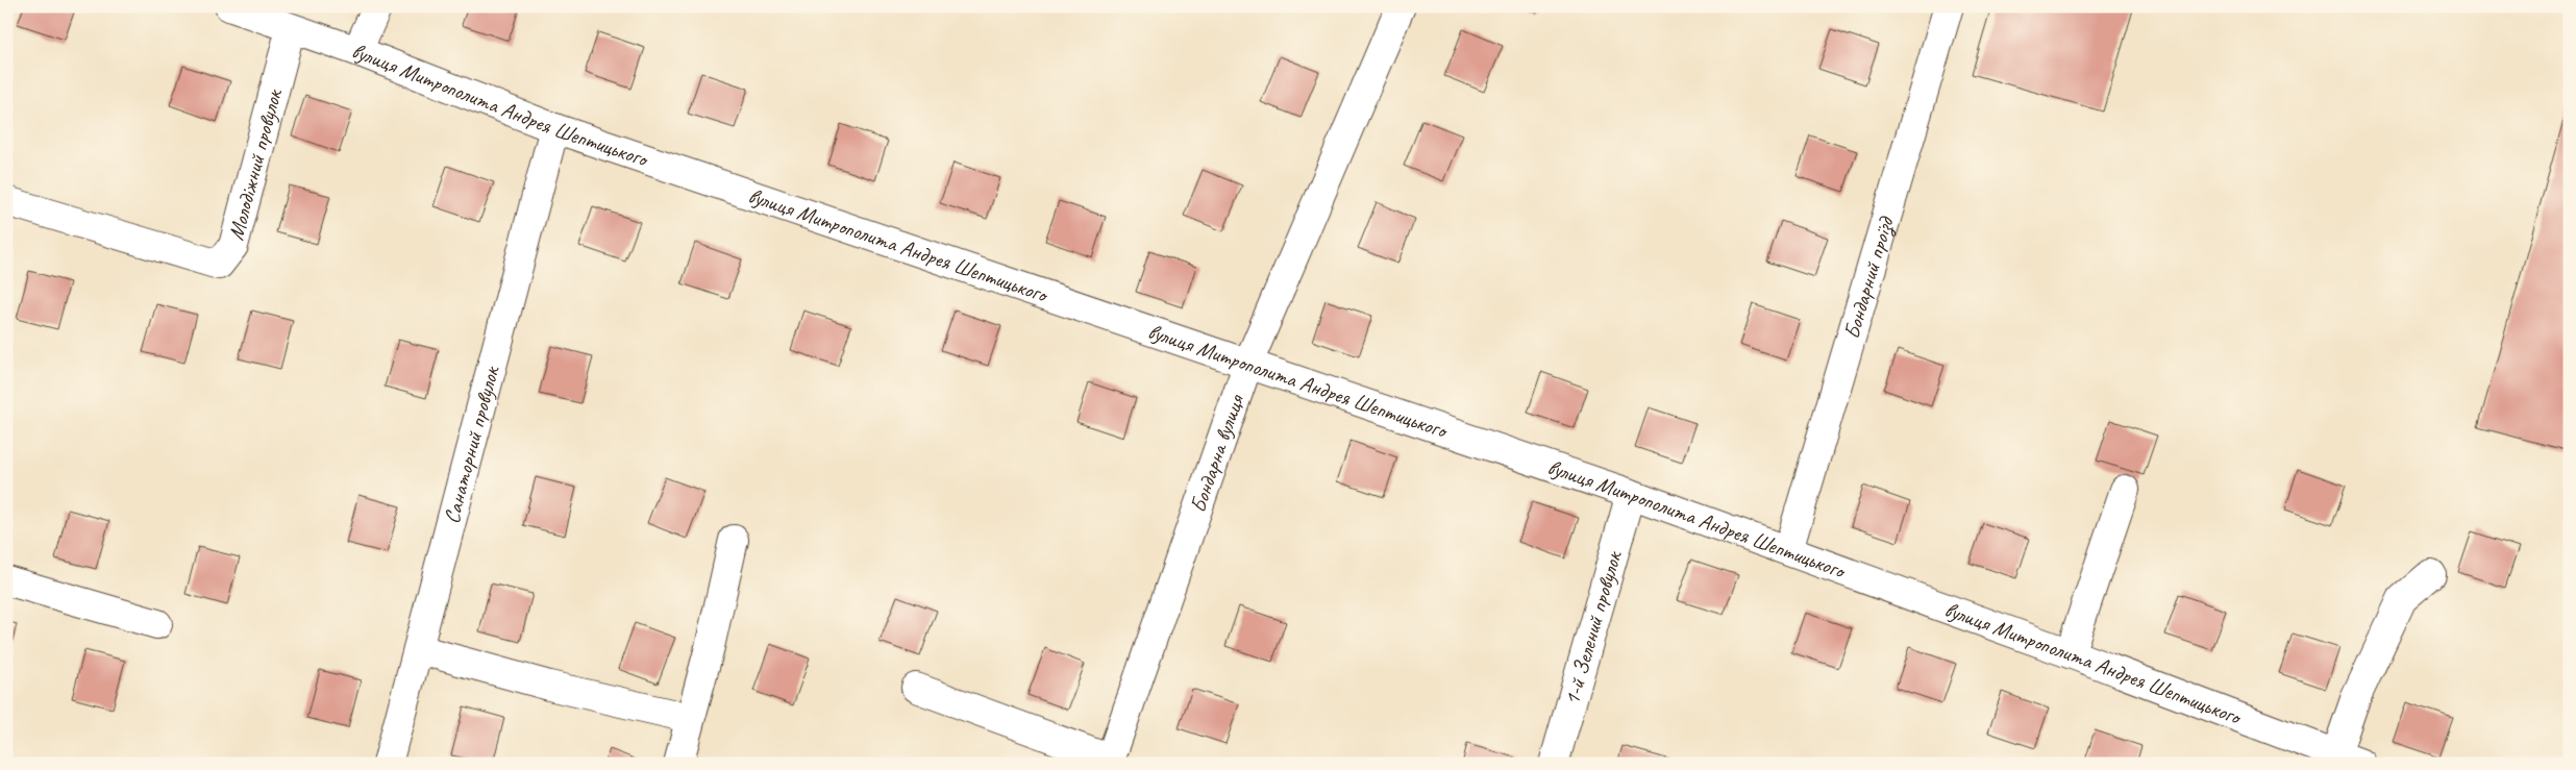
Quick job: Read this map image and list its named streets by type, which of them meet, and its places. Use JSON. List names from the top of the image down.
{
  "streets": {
    "street": [
      "вулиця Митрополита Андрея Шептицького",
      "Молодіжний провулок",
      "Бондарний проїзд",
      "Санаторний провулок",
      "Бондарна вулиця",
      "1-й Зелений провулок"
    ]
  },
  "crossings": [
    ["вулиця Митрополита Андрея Шептицького", "Молодіжний провулок"],
    ["вулиця Митрополита Андрея Шептицького", "Бондарний проїзд"],
    ["вулиця Митрополита Андрея Шептицького", "Санаторний провулок"],
    ["вулиця Митрополита Андрея Шептицького", "Бондарна вулиця"],
    ["вулиця Митрополита Андрея Шептицького", "1-й Зелений провулок"]
  ]
}
